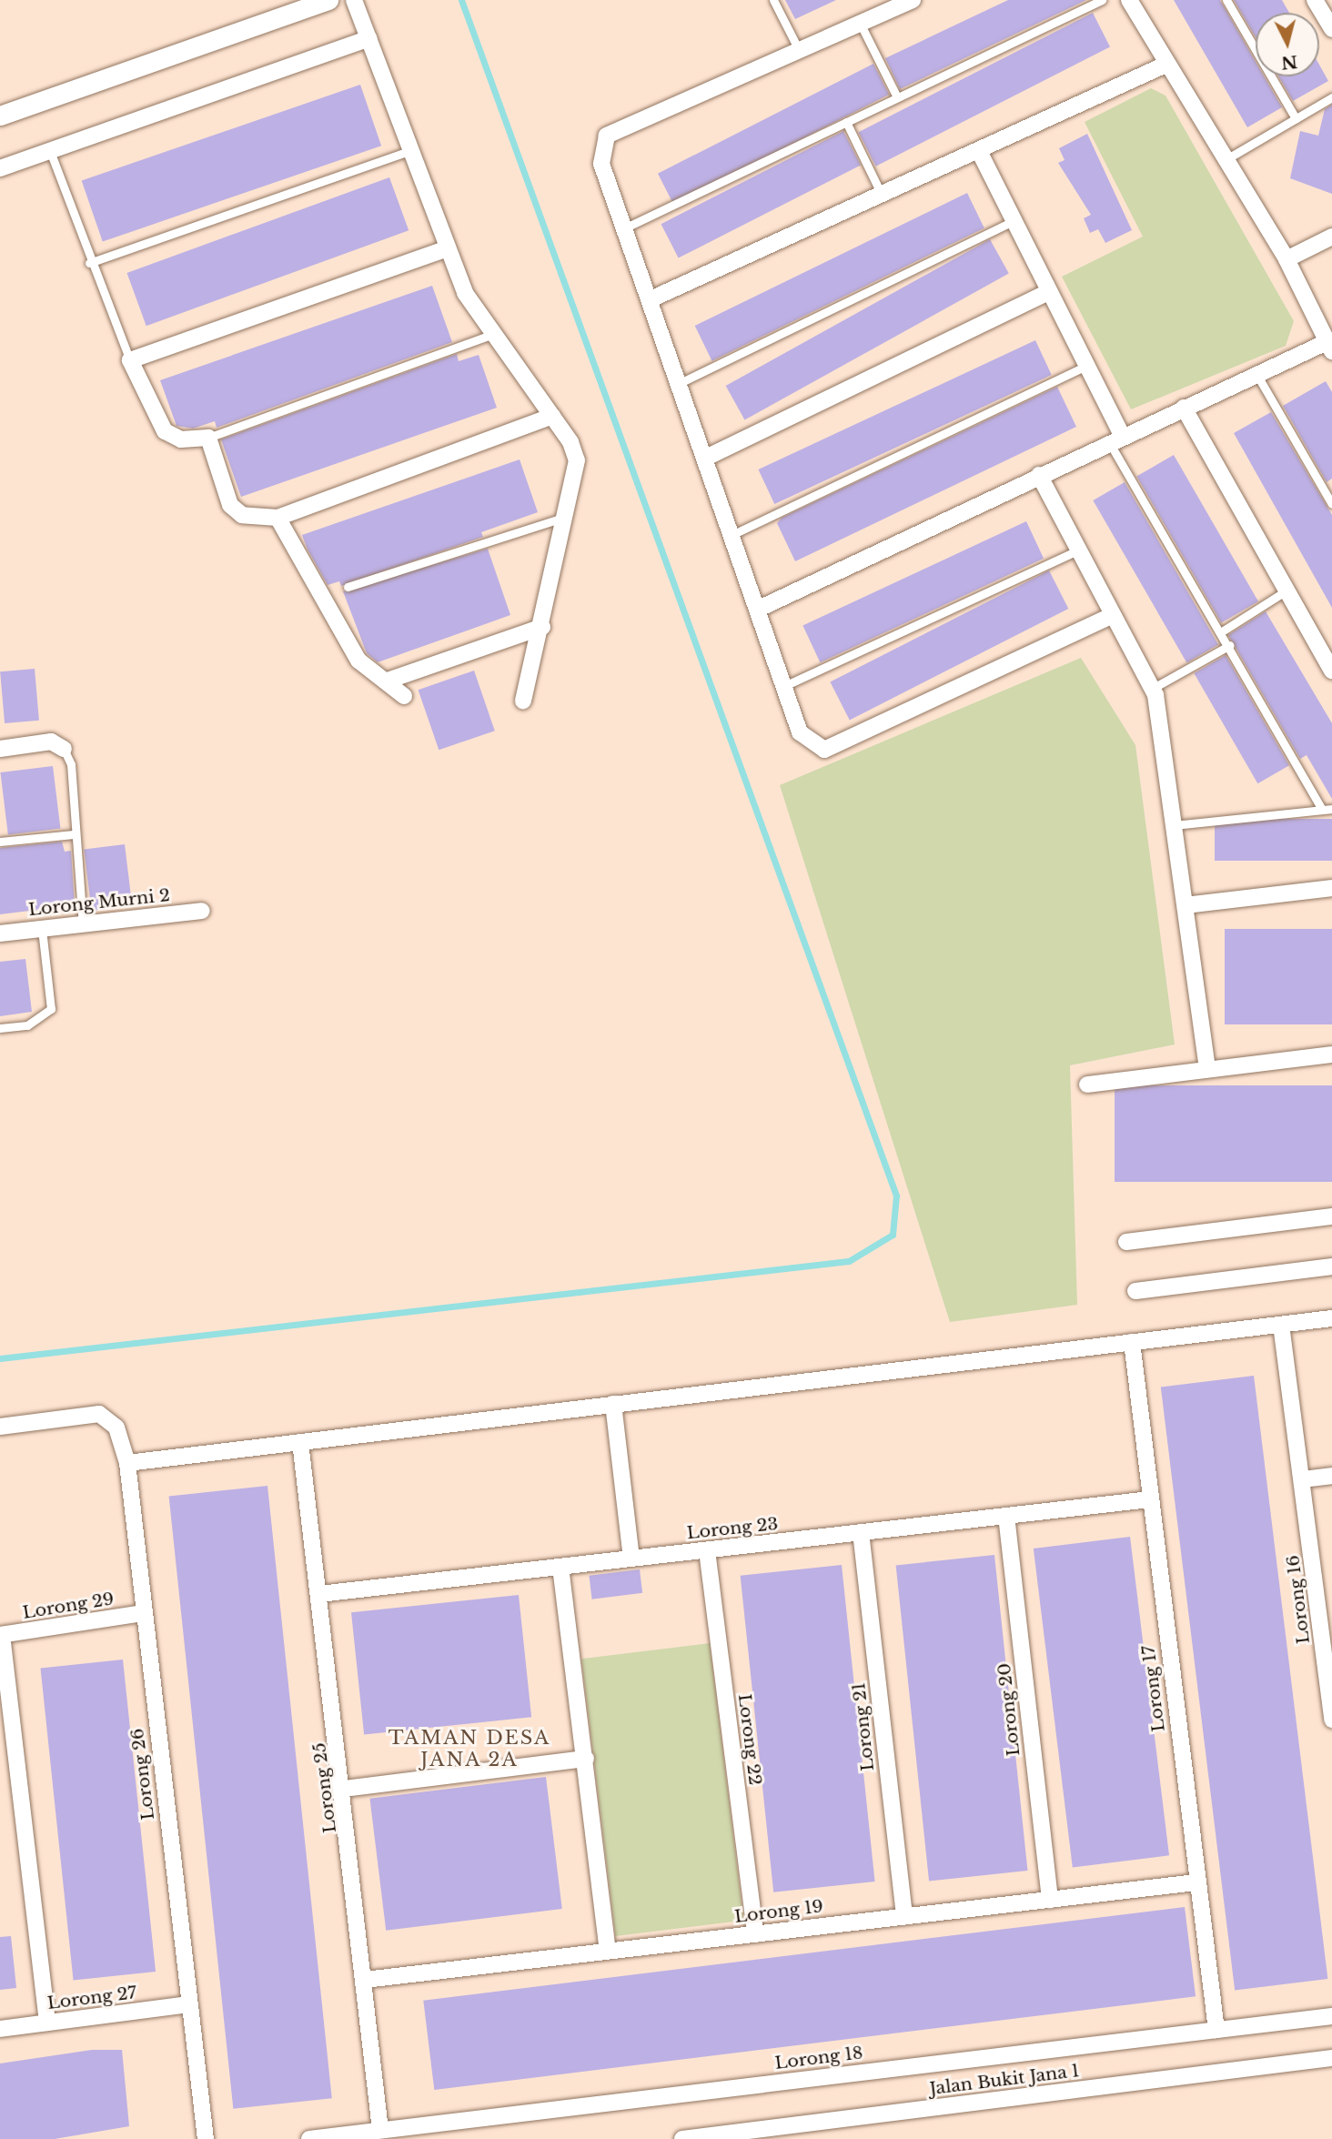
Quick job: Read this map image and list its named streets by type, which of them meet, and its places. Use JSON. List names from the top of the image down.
{
  "streets": {
    "street": [
      "Lorong Murni 2",
      "Lorong 23",
      "Lorong 16",
      "Lorong 29",
      "Lorong 17",
      "Lorong 20",
      "Lorong 21",
      "Lorong 22",
      "Lorong 26",
      "Lorong 25",
      "Lorong 19",
      "Lorong 27",
      "Lorong 18",
      "Jalan Bukit Jana 1"
    ]
  },
  "crossings": [
    ["Lorong 23", "Lorong 17"],
    ["Lorong 23", "Lorong 20"],
    ["Lorong 23", "Lorong 21"],
    ["Lorong 23", "Lorong 22"],
    ["Lorong 23", "Lorong 25"],
    ["Lorong 29", "Lorong 26"],
    ["Lorong 17", "Lorong 19"],
    ["Lorong 17", "Lorong 18"],
    ["Lorong 20", "Lorong 19"],
    ["Lorong 21", "Lorong 19"],
    ["Lorong 22", "Lorong 19"],
    ["Lorong 26", "Lorong 27"],
    ["Lorong 25", "Lorong 19"],
    ["Lorong 25", "Lorong 18"]
  ],
  "districts": ["TAMAN DESA JANA 2A"],
  "north": "bottom"
}
